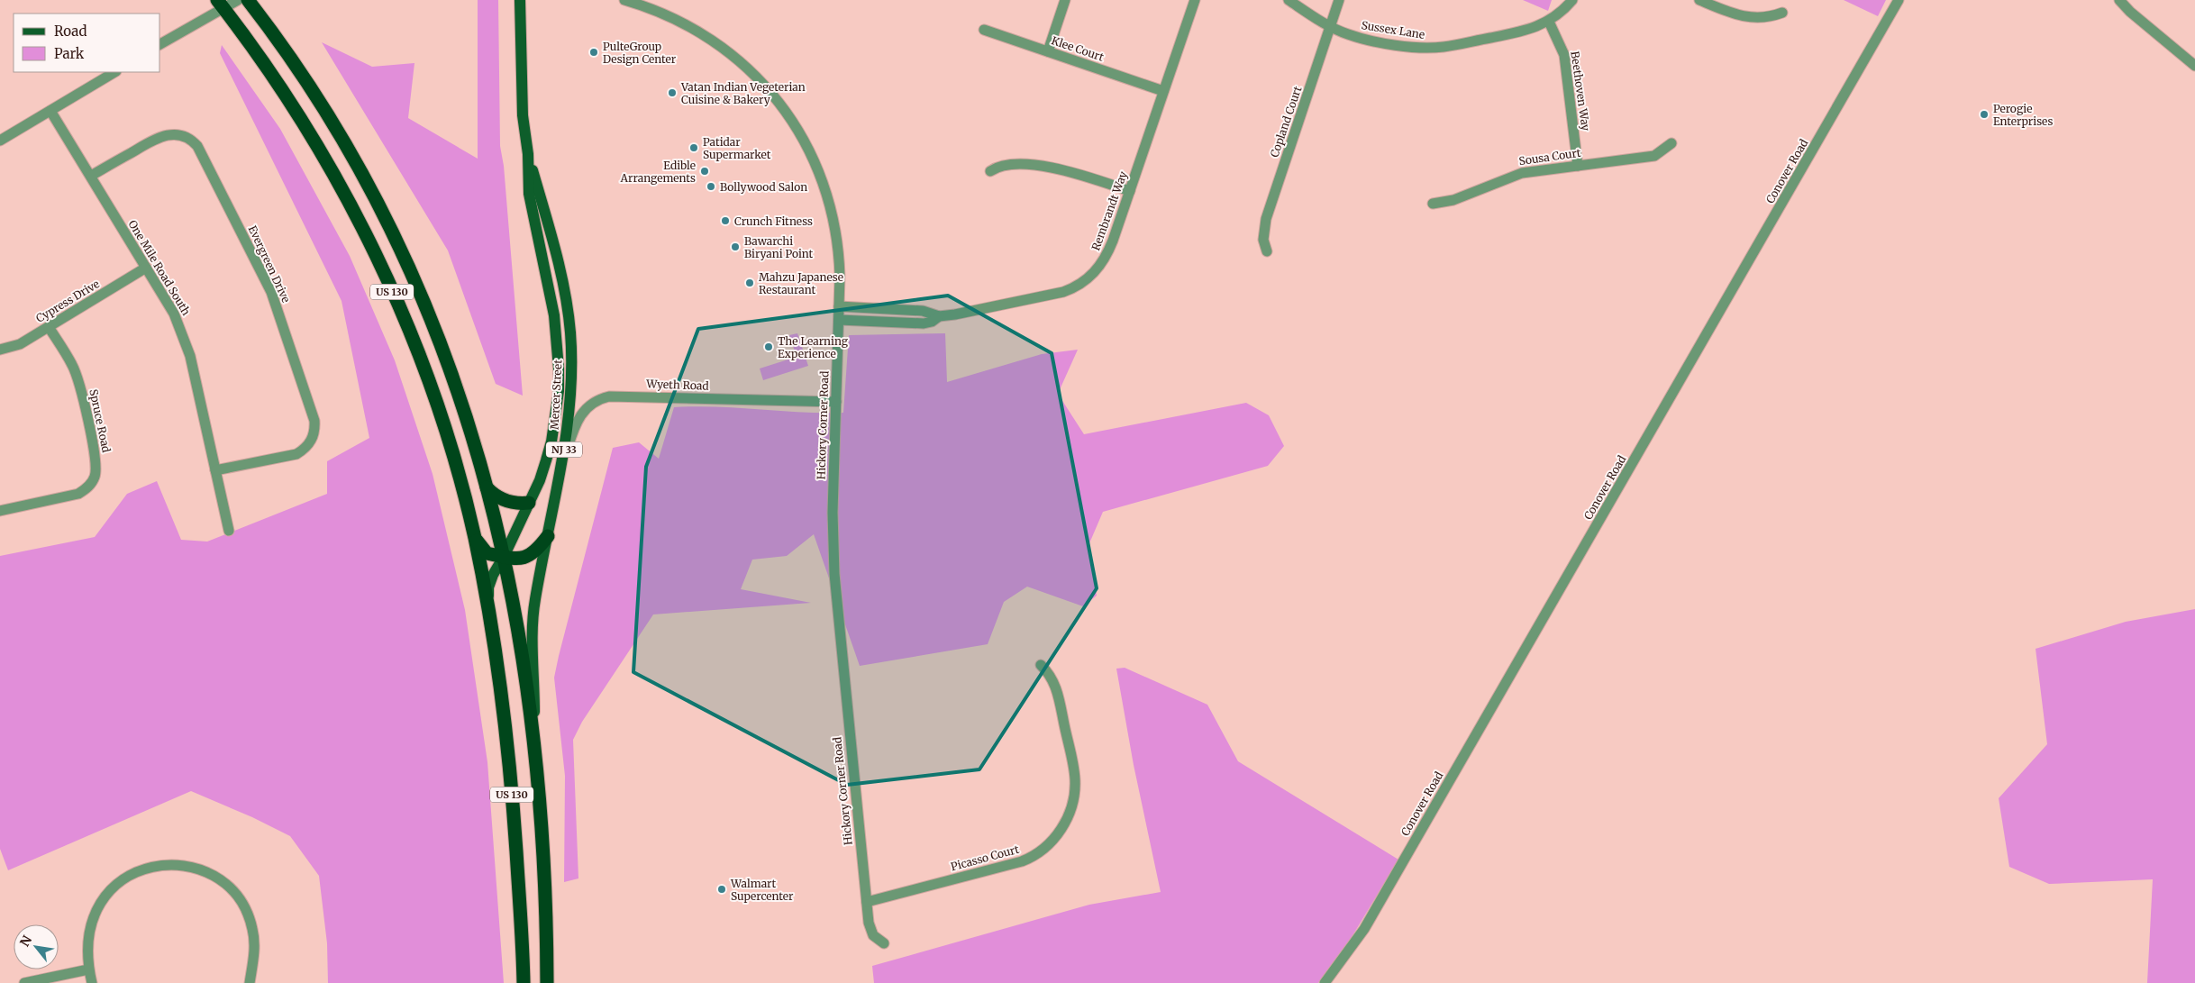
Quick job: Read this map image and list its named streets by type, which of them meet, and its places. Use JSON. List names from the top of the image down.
{
  "streets": {
    "highway": ["US 130"],
    "main road": ["Mercer Street", "NJ 33"],
    "street": [
      "Sussex Lane",
      "Klee Court",
      "Beethoven Way",
      "Copland Court",
      "Sousa Court",
      "Conover Road",
      "Rembrandt Way",
      "Evergreen Drive",
      "One Mile Road South",
      "Cypress Drive",
      "Wyeth Road",
      "Spruce Road",
      "Hickory Corner Road",
      "Picasso Court"
    ]
  },
  "crossings": [
    ["Sussex Lane", "Beethoven Way"],
    ["Sussex Lane", "Copland Court"],
    ["Klee Court", "Rembrandt Way"],
    ["Beethoven Way", "Sousa Court"],
    ["Rembrandt Way", "Hickory Corner Road"],
    ["Evergreen Drive", "One Mile Road South"],
    ["One Mile Road South", "Cypress Drive"],
    ["US 130", "Mercer Street"],
    ["Cypress Drive", "Spruce Road"],
    ["Wyeth Road", "Mercer Street"],
    ["Wyeth Road", "Hickory Corner Road"],
    ["Hickory Corner Road", "Picasso Court"]
  ],
  "places": [
    "PulteGroup Design Center",
    "Vatan Indian Vegeterian Cuisine & Bakery",
    "Perogie Enterprises",
    "Patidar Supermarket",
    "Edible Arrangements",
    "Bollywood Salon",
    "Crunch Fitness",
    "Bawarchi Biryani Point",
    "Mahzu Japanese Restaurant",
    "The Learning Experience",
    "Walmart Supercenter"
  ],
  "legend": ["Road", "Park"],
  "north": "top left"
}
